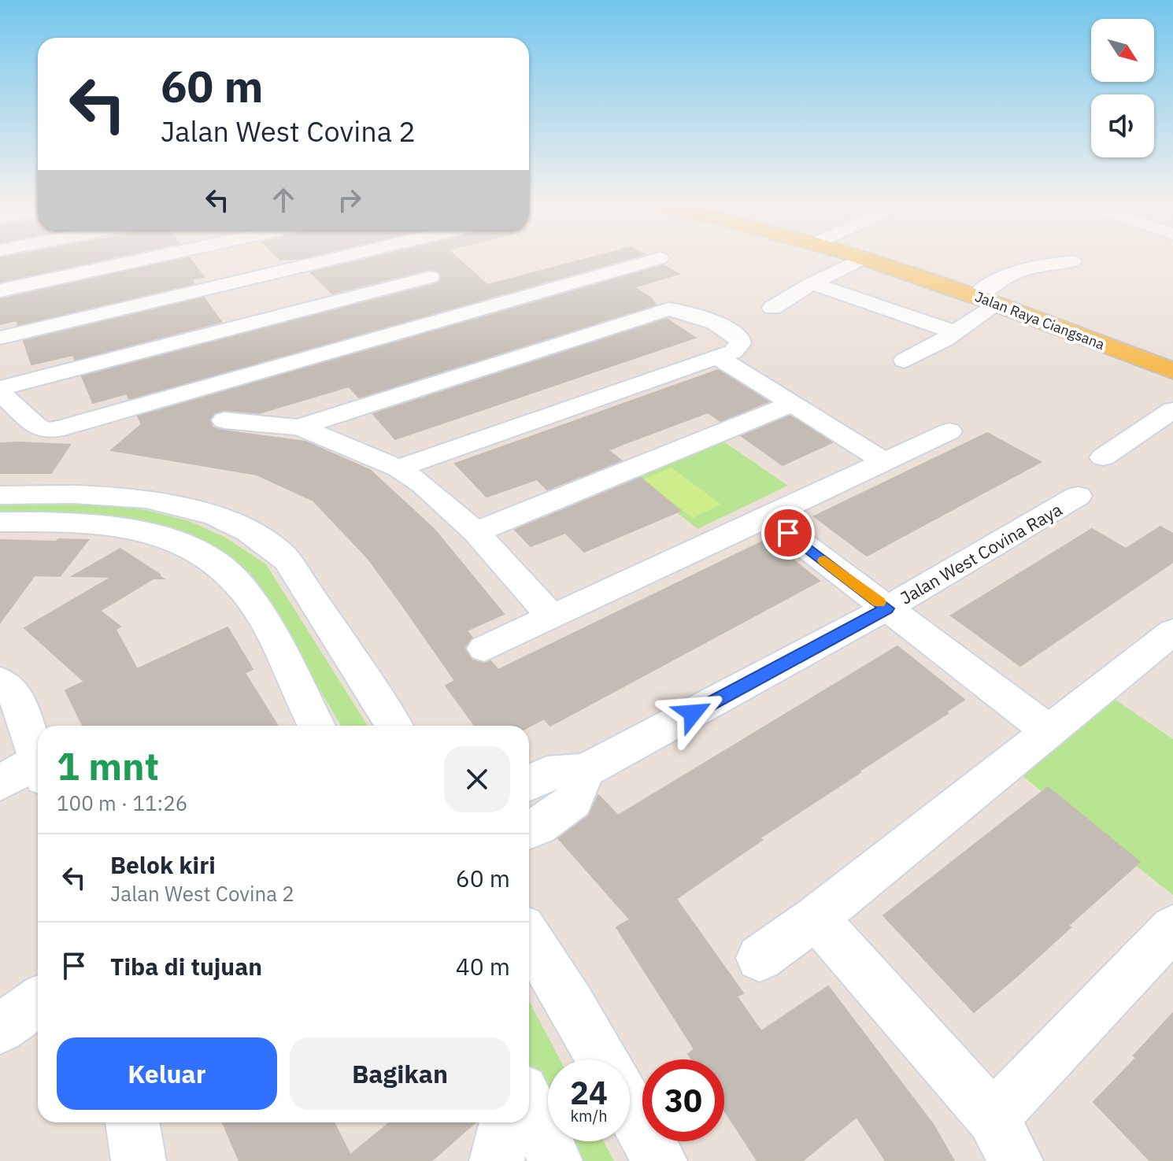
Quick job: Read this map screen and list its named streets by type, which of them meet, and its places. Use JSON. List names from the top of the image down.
{
  "streets": {
    "main road": ["Jalan Raya Ciangsana"],
    "street": ["Jalan West Covina Raya"]
  },
  "north": "bottom right",
  "page": {
    "turn": ["60 m", "Jalan West Covina 2"],
    "heading": ["1 mnt", "100 m · 11:26"],
    "list": [
      {
        "name": "Belok kiri",
        "note": "Jalan West Covina 2",
        "value": "60 m"
      },
      {
        "name": "Tiba di tujuan",
        "value": "40 m"
      }
    ],
    "buttons": ["Keluar", "Bagikan"],
    "speed": "24 km/h",
    "limit": "30"
  }
}
